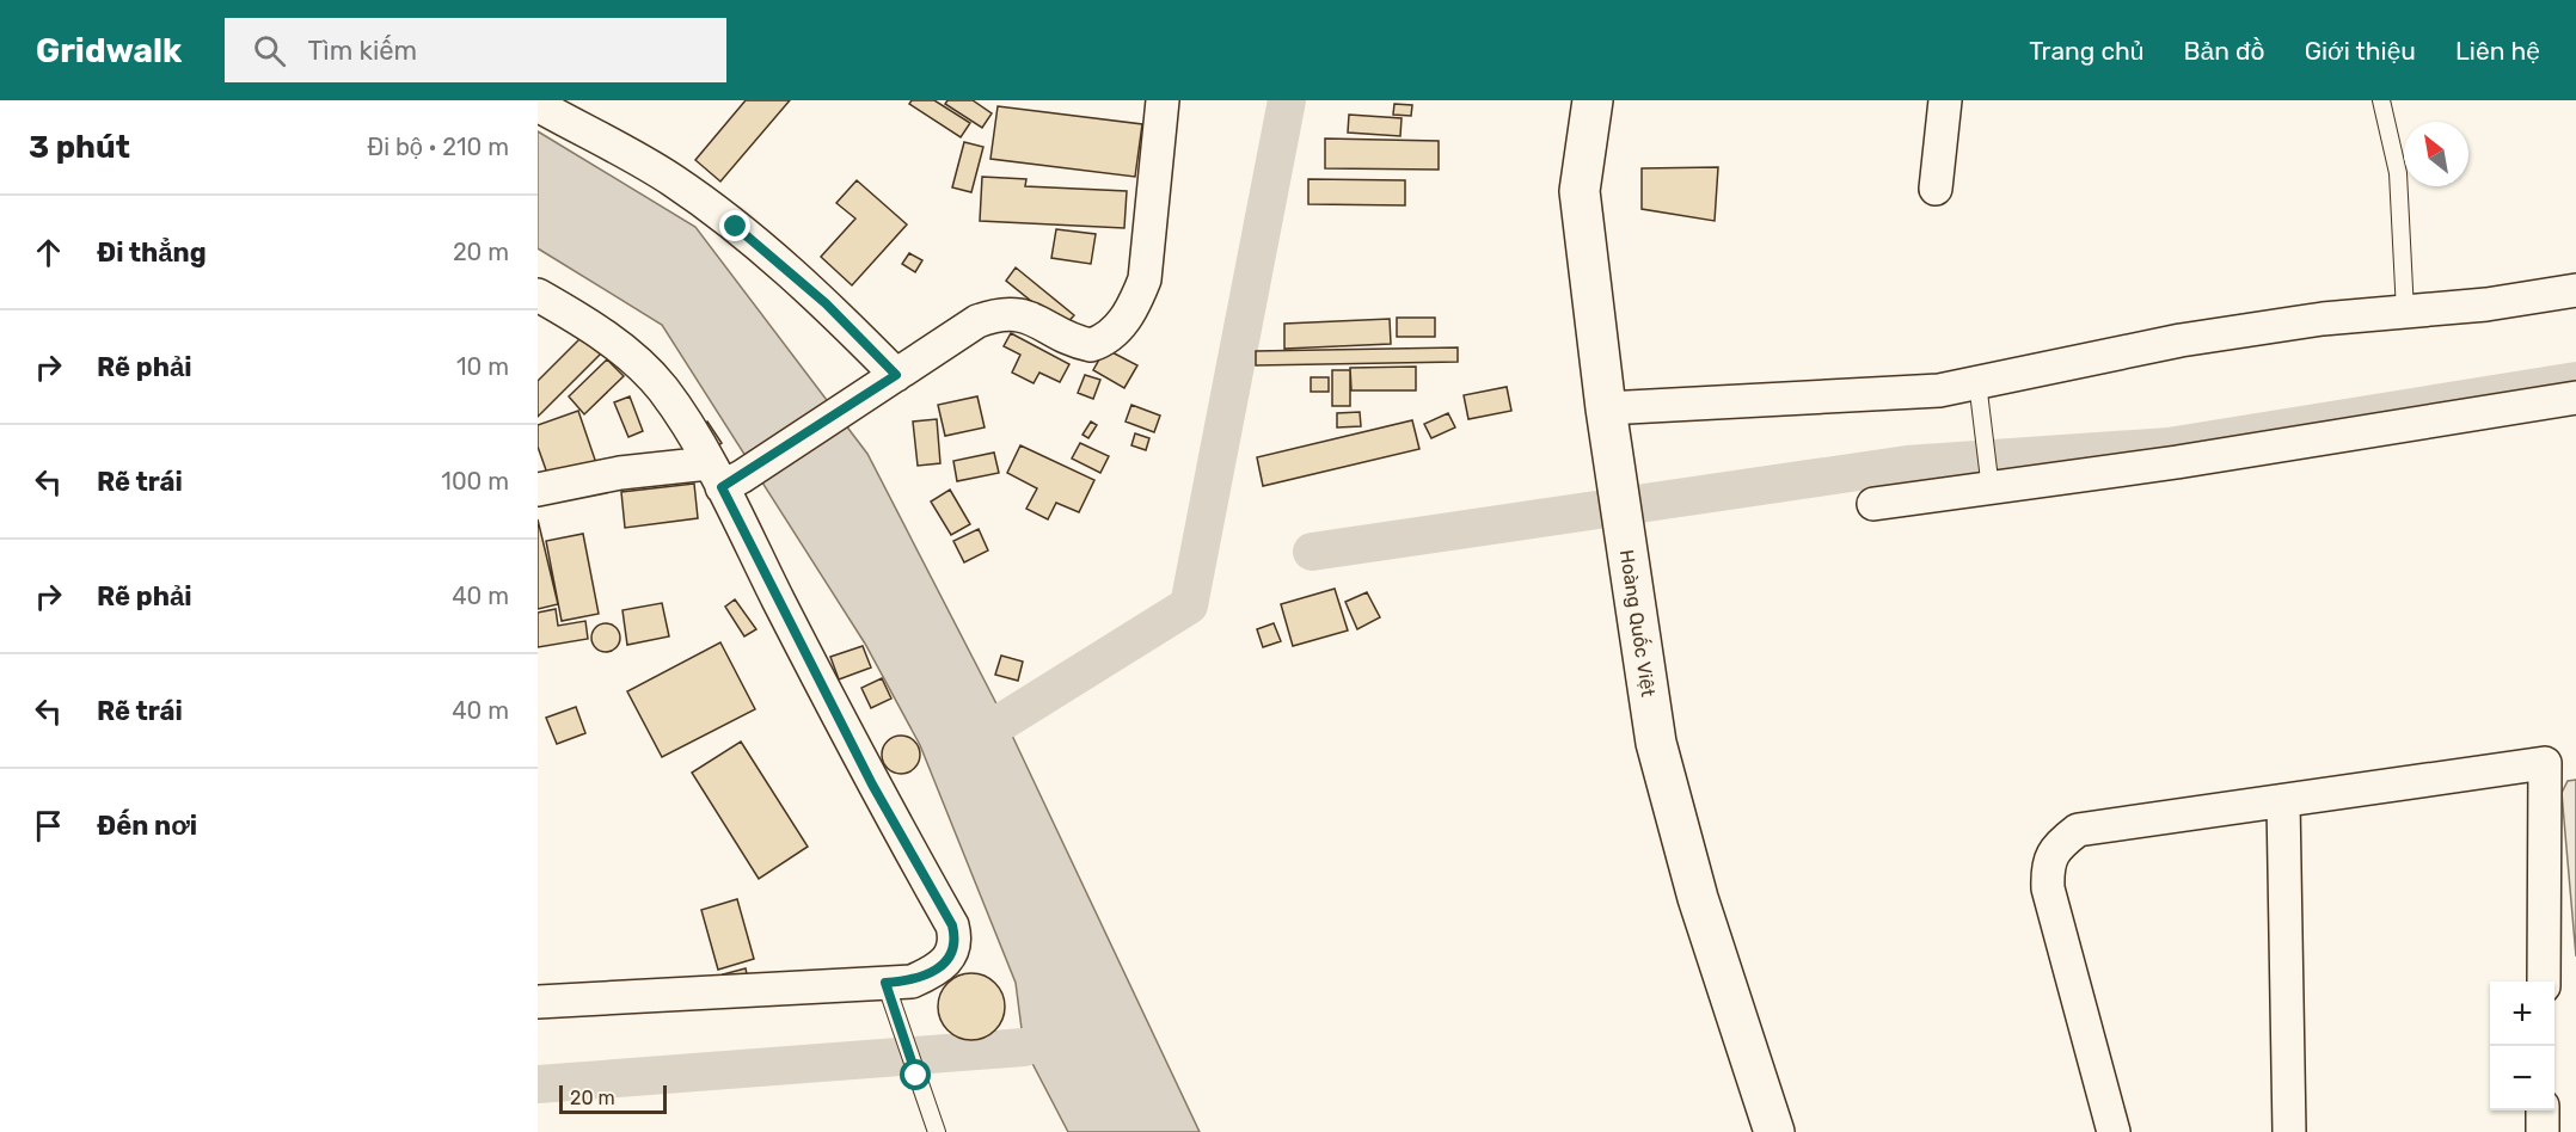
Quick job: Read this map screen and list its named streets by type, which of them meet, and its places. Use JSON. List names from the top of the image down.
{
  "streets": {
    "street": ["Hoàng Quốc Việt"]
  },
  "scale_bar": "20 m",
  "north": "top left",
  "page": {
    "header": "Gridwalk",
    "search": "Tìm kiếm",
    "nav": [
      "Trang chủ",
      "Bản đồ",
      "Giới thiệu",
      "Liên hệ"
    ],
    "heading": ["3 phút", "Đi bộ · 210 m"],
    "list": [
      ["Đi thẳng", "20 m"],
      ["Rẽ phải", "10 m"],
      ["Rẽ trái", "100 m"],
      ["Rẽ phải", "40 m"],
      ["Rẽ trái", "40 m"],
      "Đến nơi"
    ],
    "map_buttons": ["+", "−"],
    "scale": "20 m"
  }
}
